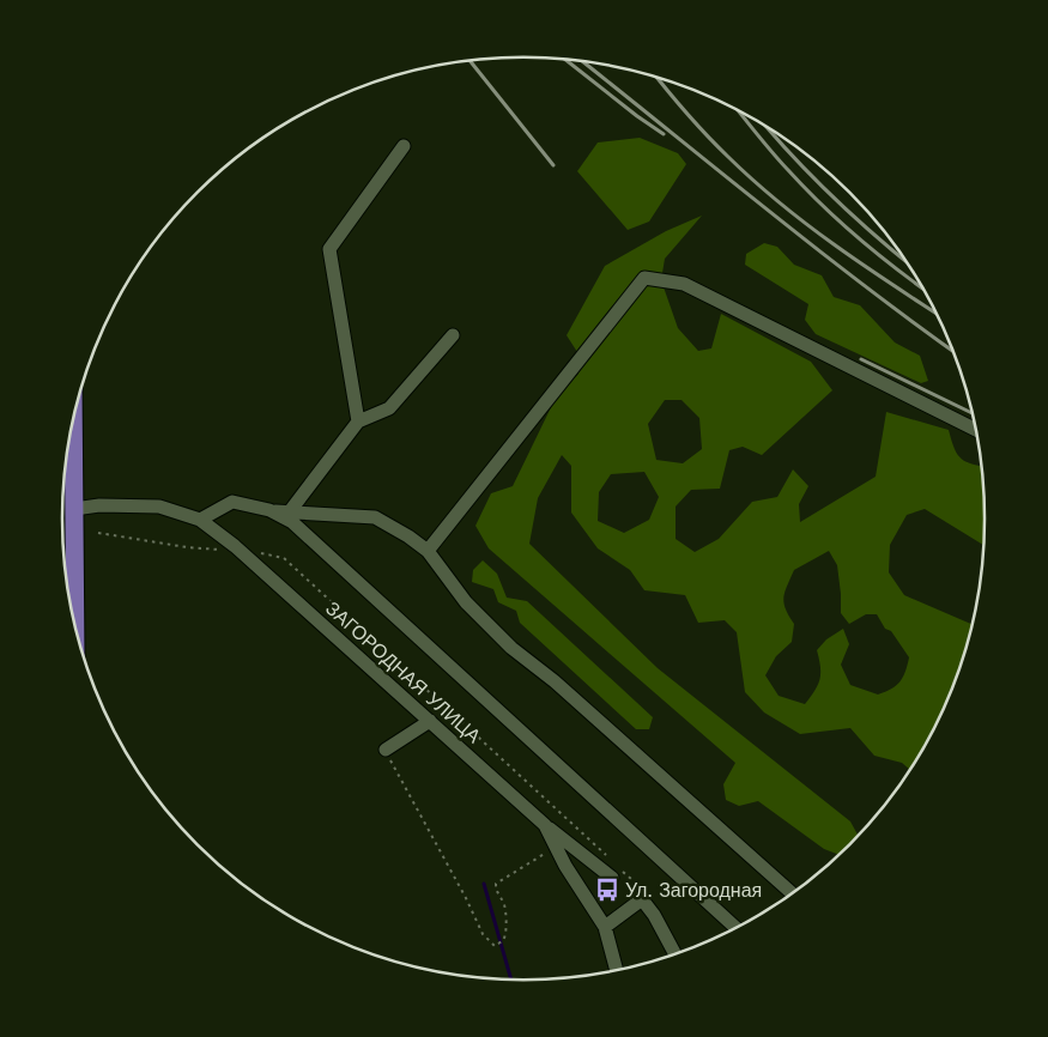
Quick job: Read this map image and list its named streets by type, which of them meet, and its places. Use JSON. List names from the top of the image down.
{
  "streets": {
    "street": ["ЗАГОРОДНАЯ УЛИЦА"]
  },
  "places": {
    "bus stop": ["Ул. Загородная"]
  }
}
